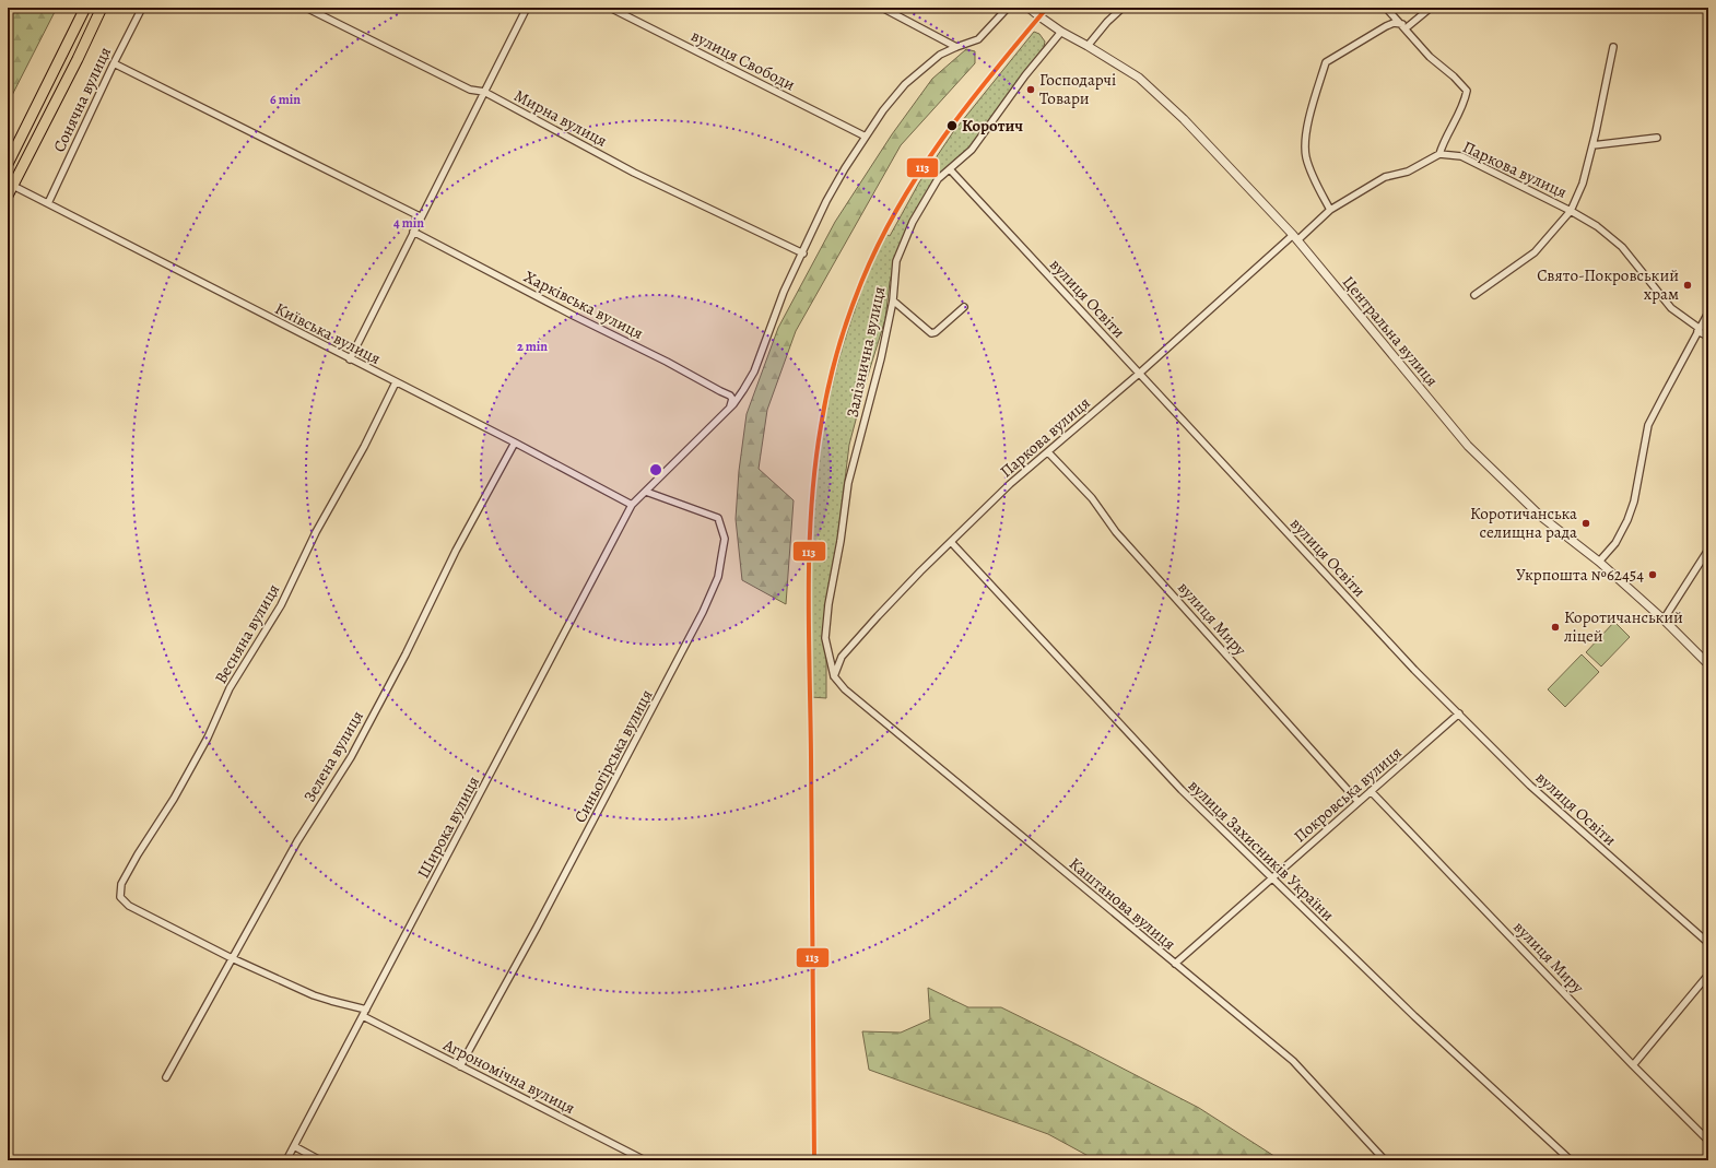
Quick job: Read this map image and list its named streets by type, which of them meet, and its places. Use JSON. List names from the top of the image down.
{
  "streets": {
    "street": [
      "вулиця Свободи",
      "Сонячна вулиця",
      "Мирна вулиця",
      "Паркова вулиця",
      "вулиця Освіти",
      "Харківська вулиця",
      "Центральна вулиця",
      "Київська вулиця",
      "Залізнична вулиця",
      "вулиця Миру",
      "Весняна вулиця",
      "Зелена вулиця",
      "Синьогірська вулиця",
      "Покровська вулиця",
      "Широка вулиця",
      "вулиця Захисників України",
      "Каштанова вулиця",
      "Агрономічна вулиця"
    ]
  },
  "crossings": [
    ["вулиця Свободи", "Широка вулиця"],
    ["Сонячна вулиця", "Київська вулиця"],
    ["Мирна вулиця", "Широка вулиця"],
    ["Паркова вулиця", "вулиця Освіти"],
    ["Паркова вулиця", "Центральна вулиця"],
    ["Паркова вулиця", "Залізнична вулиця"],
    ["Паркова вулиця", "вулиця Миру"],
    ["Паркова вулиця", "вулиця Захисників України"],
    ["Паркова вулиця", "Каштанова вулиця"],
    ["вулиця Освіти", "Залізнична вулиця"],
    ["вулиця Освіти", "Покровська вулиця"],
    ["Харківська вулиця", "Широка вулиця"],
    ["Центральна вулиця", "Залізнична вулиця"],
    ["Київська вулиця", "Весняна вулиця"],
    ["Київська вулиця", "Зелена вулиця"],
    ["Київська вулиця", "Широка вулиця"],
    ["Залізнична вулиця", "Каштанова вулиця"],
    ["вулиця Миру", "Покровська вулиця"],
    ["Весняна вулиця", "Зелена вулиця"],
    ["Синьогірська вулиця", "Широка вулиця"],
    ["Синьогірська вулиця", "Агрономічна вулиця"],
    ["Покровська вулиця", "вулиця Захисників України"],
    ["Покровська вулиця", "Каштанова вулиця"],
    ["Широка вулиця", "Агрономічна вулиця"]
  ],
  "places": [
    "Господарчі Товари",
    "Коротич",
    "Свято-Покровський храм",
    "Коротичанська селищна рада",
    "Укрпошта №62454",
    "Коротичанський ліцей"
  ],
  "lines": ["transit line 113"],
  "rings": ["6 min", "4 min", "2 min"]
}
